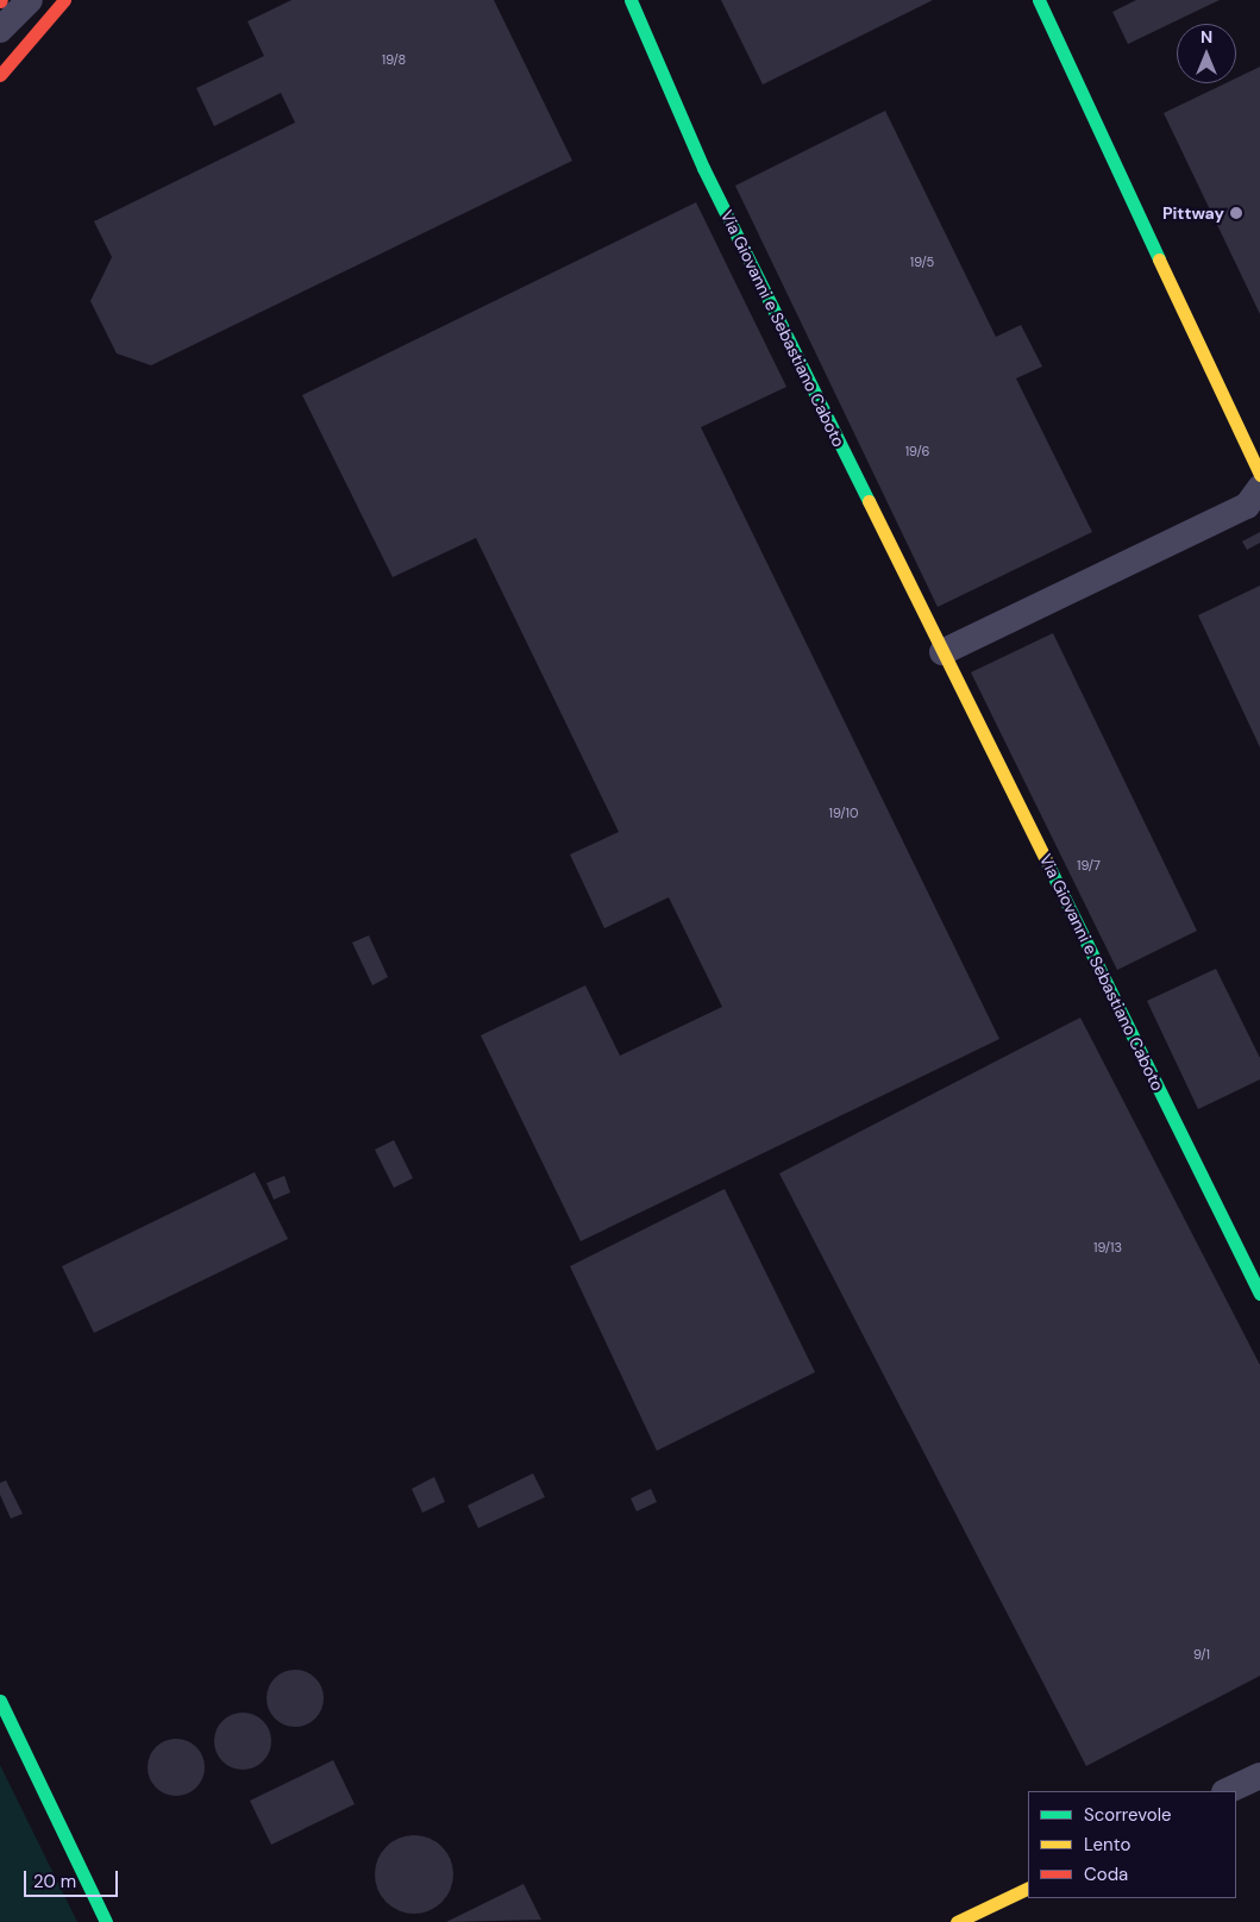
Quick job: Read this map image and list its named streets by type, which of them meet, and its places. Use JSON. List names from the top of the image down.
{
  "streets": {
    "main road": ["Via Giovanni e Sebastiano Caboto"]
  },
  "places": ["Pittway"],
  "house_numbers": [
    "19/8",
    "19/5",
    "19/6",
    "19/10",
    "19/7",
    "19/13",
    "9/1"
  ],
  "legend": ["Scorrevole", "Lento", "Coda"],
  "scale_bar": "20 m",
  "north": "top"
}
